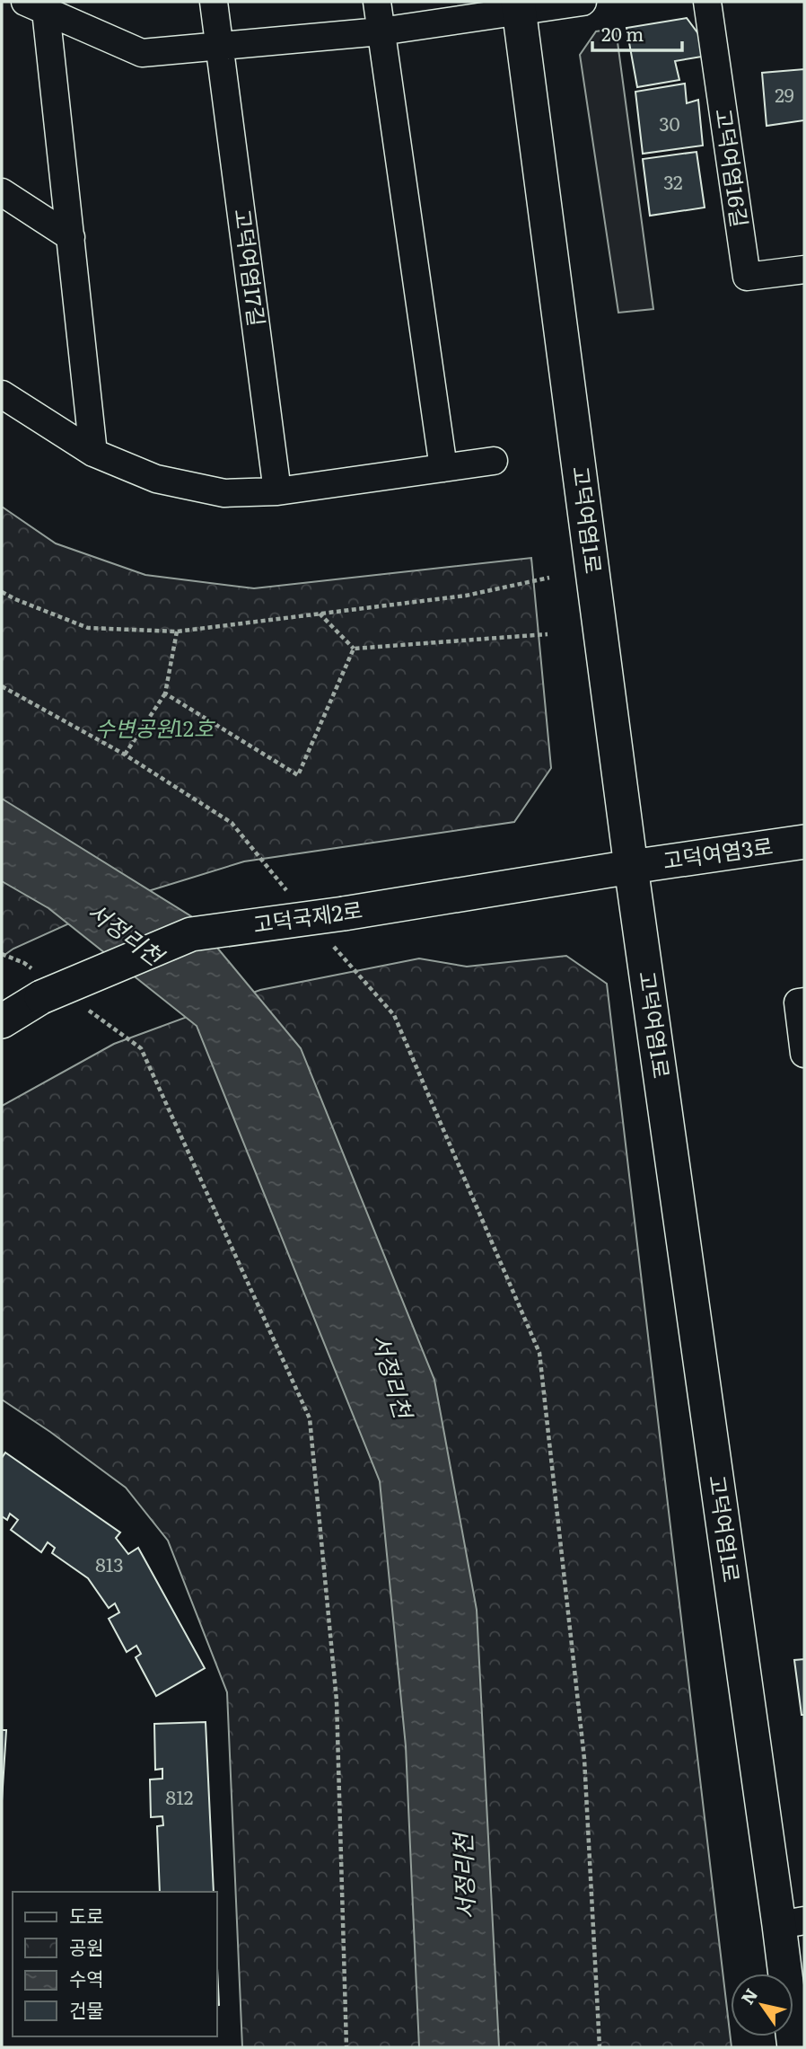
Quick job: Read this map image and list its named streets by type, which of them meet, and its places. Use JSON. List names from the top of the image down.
{
  "streets": {
    "street": [
      "고덕여염16길",
      "고덕여염17길",
      "고덕여염1로",
      "고덕여염3로",
      "고덕국제2로"
    ]
  },
  "crossings": [
    ["고덕여염1로", "고덕여염3로"],
    ["고덕여염1로", "고덕국제2로"],
    ["고덕여염3로", "고덕국제2로"]
  ],
  "water": ["서정리천"],
  "parks": ["수변공원12호"],
  "house_numbers": [
    "29",
    "30",
    "32",
    "813",
    "812"
  ],
  "legend": [
    "도로",
    "공원",
    "수역",
    "건물"
  ],
  "scale_bar": "20 m",
  "north": "top left"
}
